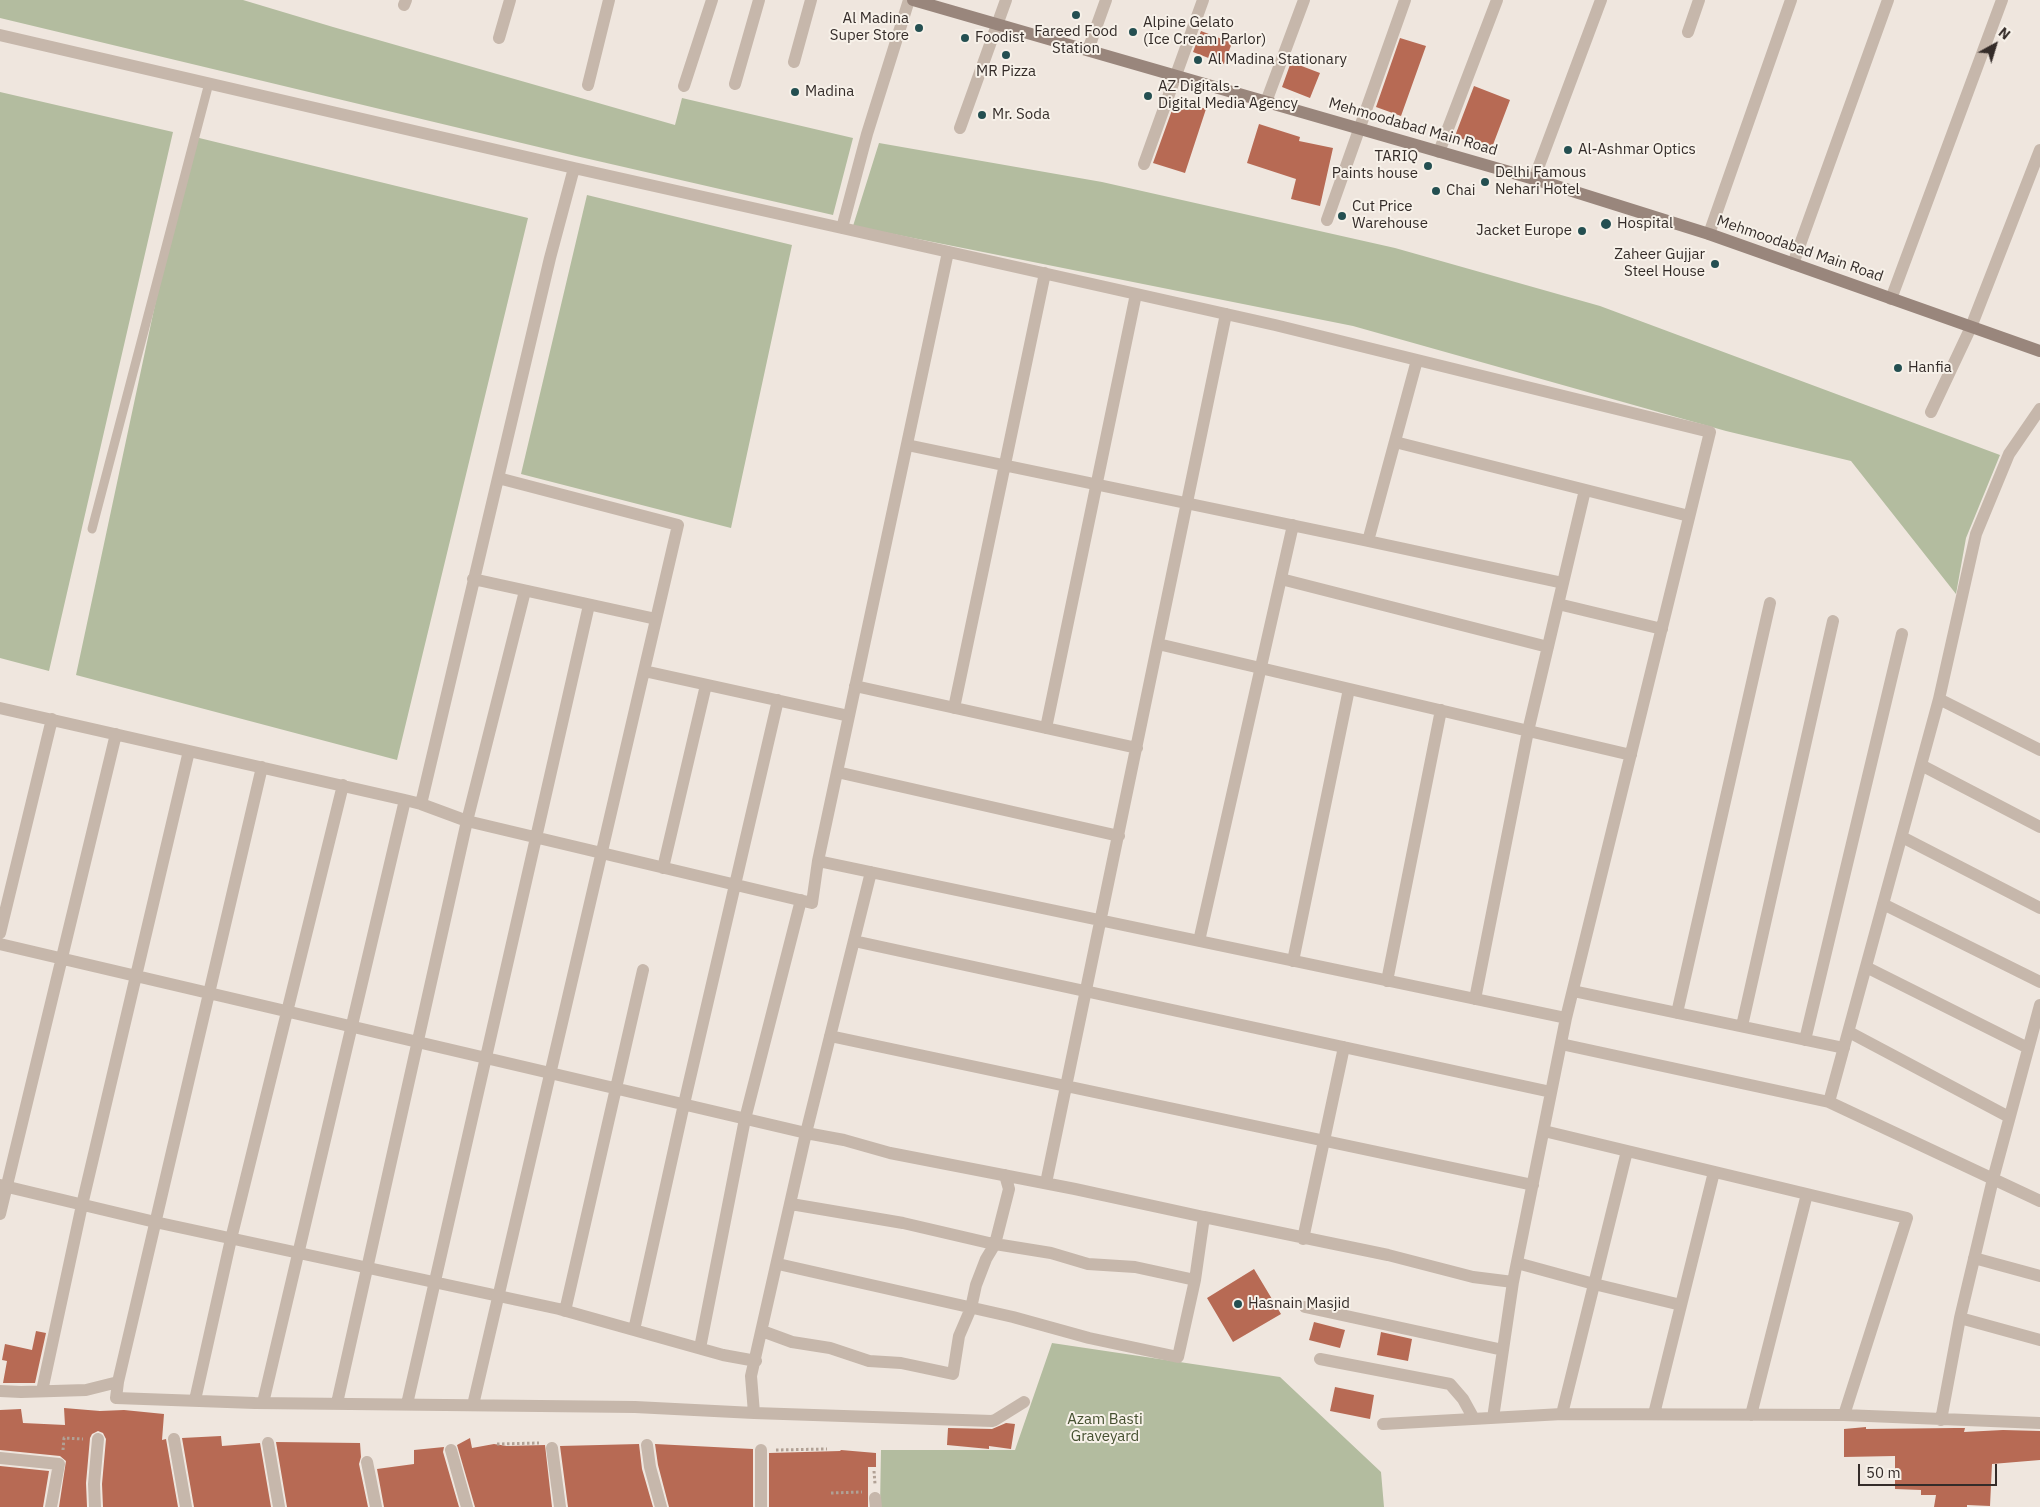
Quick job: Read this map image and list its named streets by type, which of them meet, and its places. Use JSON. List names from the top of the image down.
{
  "streets": {
    "main road": ["Mehmoodabad Main Road"]
  },
  "parks": ["Azam Basti Graveyard"],
  "places": [
    "Fareed Food Station",
    "Al Madina Super Store",
    "Alpine Gelato (Ice Cream Parlor)",
    "Foodist",
    "MR Pizza",
    "Al Madina Stationary",
    "Madina",
    "AZ Digitals - Digital Media Agency",
    "Mr. Soda",
    "Al-Ashmar Optics",
    "TARIQ Paints house",
    "Delhi Famous Nehari Hotel",
    "Chai",
    "Cut Price Warehouse",
    "Hospital",
    "Jacket Europe",
    "Zaheer Gujjar Steel House",
    "Hanfia",
    "Hasnain Masjid"
  ],
  "scale_bar": "50 m",
  "north": "top right"
}
